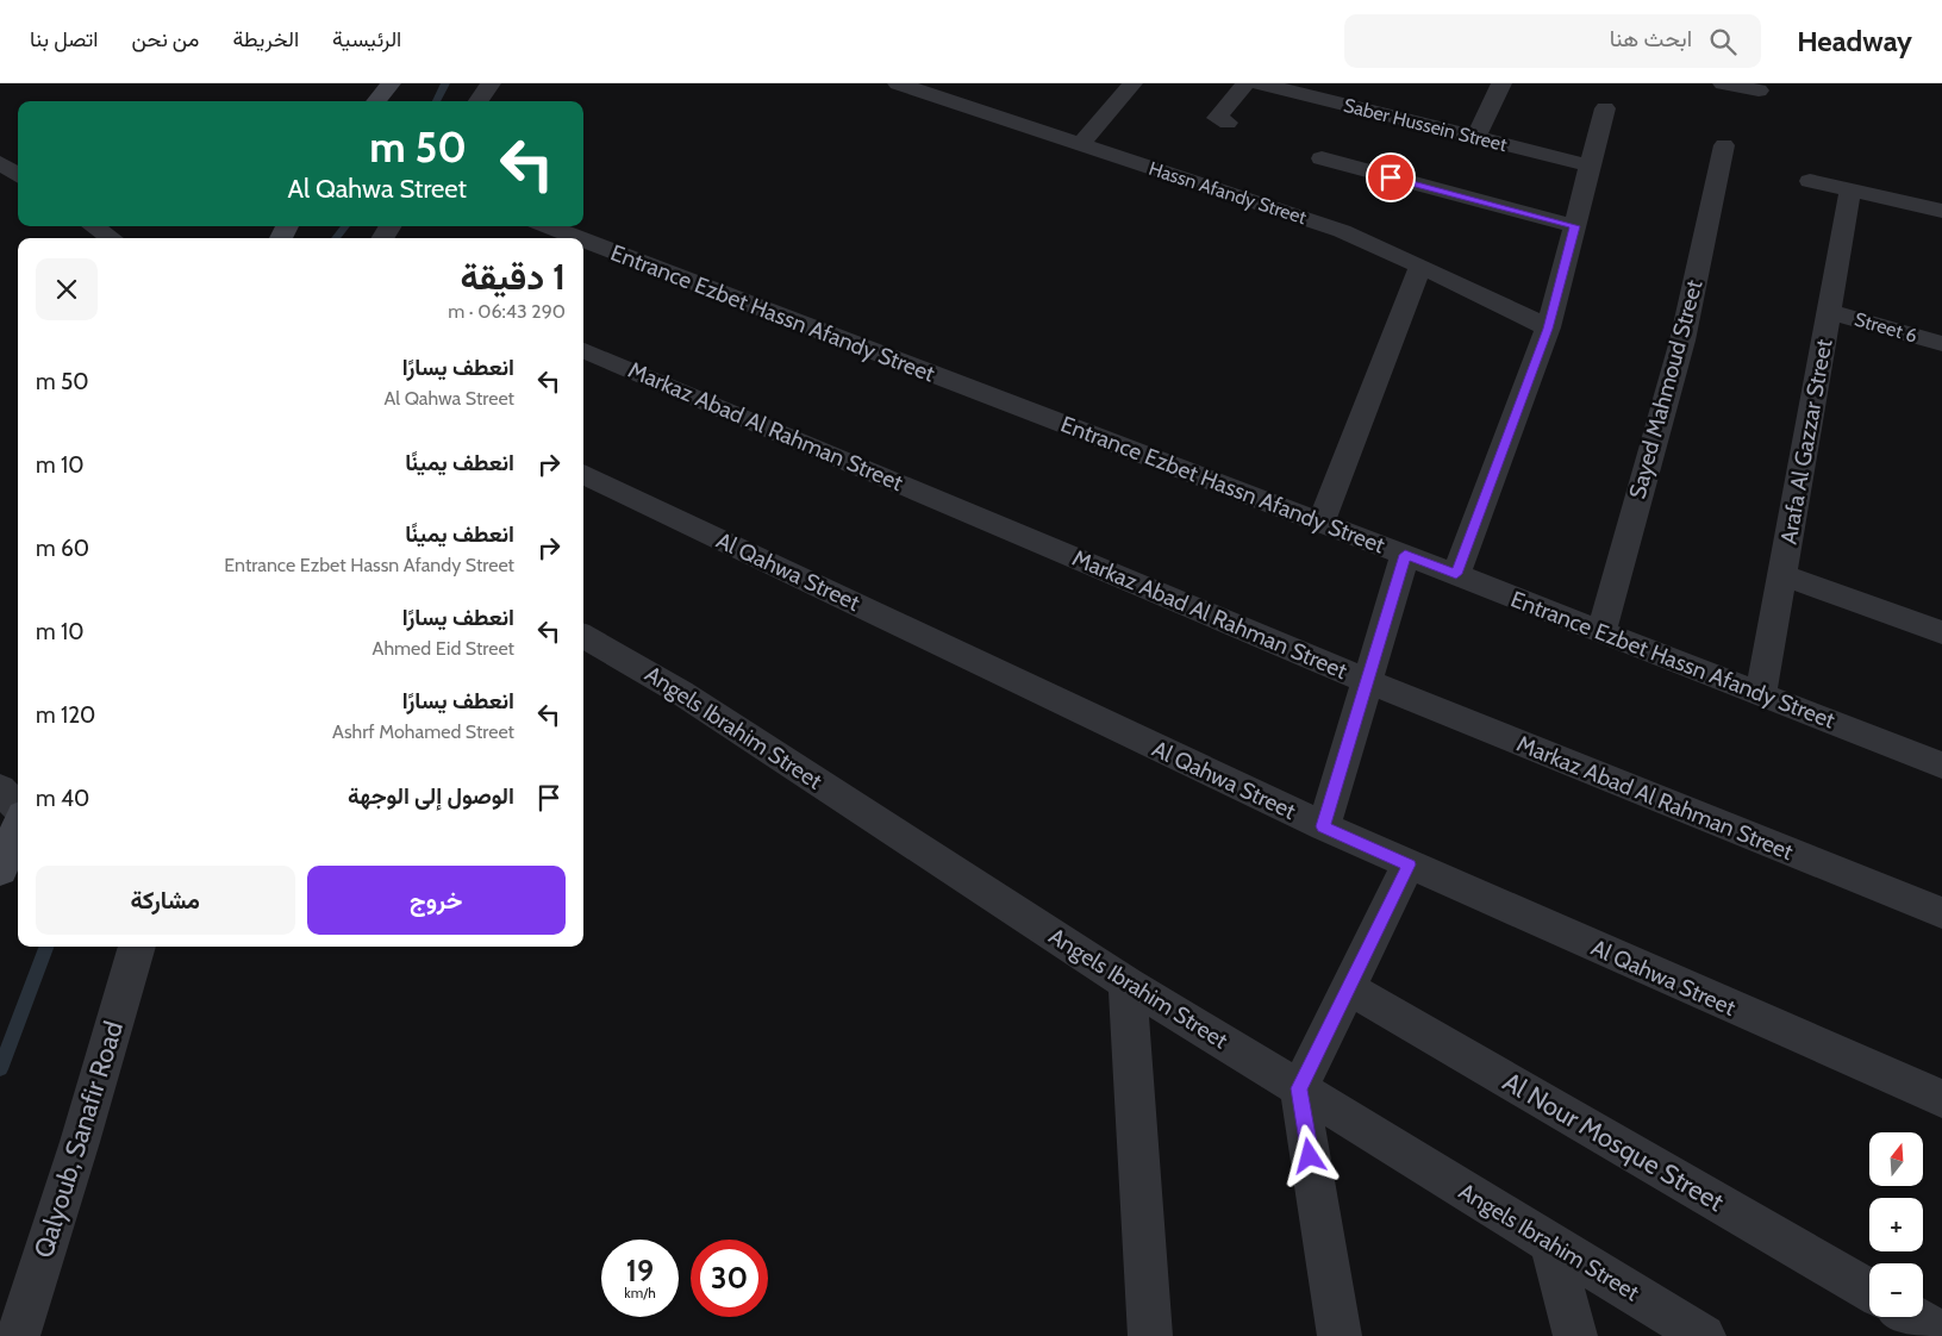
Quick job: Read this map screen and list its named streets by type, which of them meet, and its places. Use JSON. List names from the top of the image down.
{
  "streets": {
    "street": [
      "Saber Hussein Street",
      "Hassn Afandy Street",
      "Entrance Ezbet Hassn Afandy Street",
      "Street 6",
      "Sayed Mahmoud Street",
      "Markaz Abad Al Rahman Street",
      "Arafa Al Gazzar Street",
      "Al Qahwa Street",
      "Angels Ibrahim Street",
      "Qalyoub, Sanafir Road",
      "Al Nour Mosque Street"
    ]
  },
  "crossings": [
    ["Entrance Ezbet Hassn Afandy Street", "Sayed Mahmoud Street"],
    ["Entrance Ezbet Hassn Afandy Street", "Arafa Al Gazzar Street"],
    ["Street 6", "Arafa Al Gazzar Street"]
  ],
  "north": "top",
  "page": {
    "header": "Headway",
    "search": "ابحث هنا",
    "nav": [
      "الرئيسية",
      "الخريطة",
      "من نحن",
      "اتصل بنا"
    ],
    "turn": ["50 m", "Al Qahwa Street"],
    "heading": ["1 دقيقة", "290 m · 06:43"],
    "list": [
      {
        "name": "انعطف يسارًا",
        "note": "Al Qahwa Street",
        "value": "50 m"
      },
      {
        "name": "انعطف يمينًا",
        "value": "10 m"
      },
      {
        "name": "انعطف يمينًا",
        "note": "Entrance Ezbet Hassn Afandy Street",
        "value": "60 m"
      },
      {
        "name": "انعطف يسارًا",
        "note": "Ahmed Eid Street",
        "value": "10 m"
      },
      {
        "name": "انعطف يسارًا",
        "note": "Ashrf Mohamed Street",
        "value": "120 m"
      },
      {
        "name": "الوصول إلى الوجهة",
        "value": "40 m"
      }
    ],
    "buttons": ["خروج", "مشاركة"],
    "map_buttons": ["+", "−"],
    "speed": "19 km/h",
    "limit": "30"
  }
}
